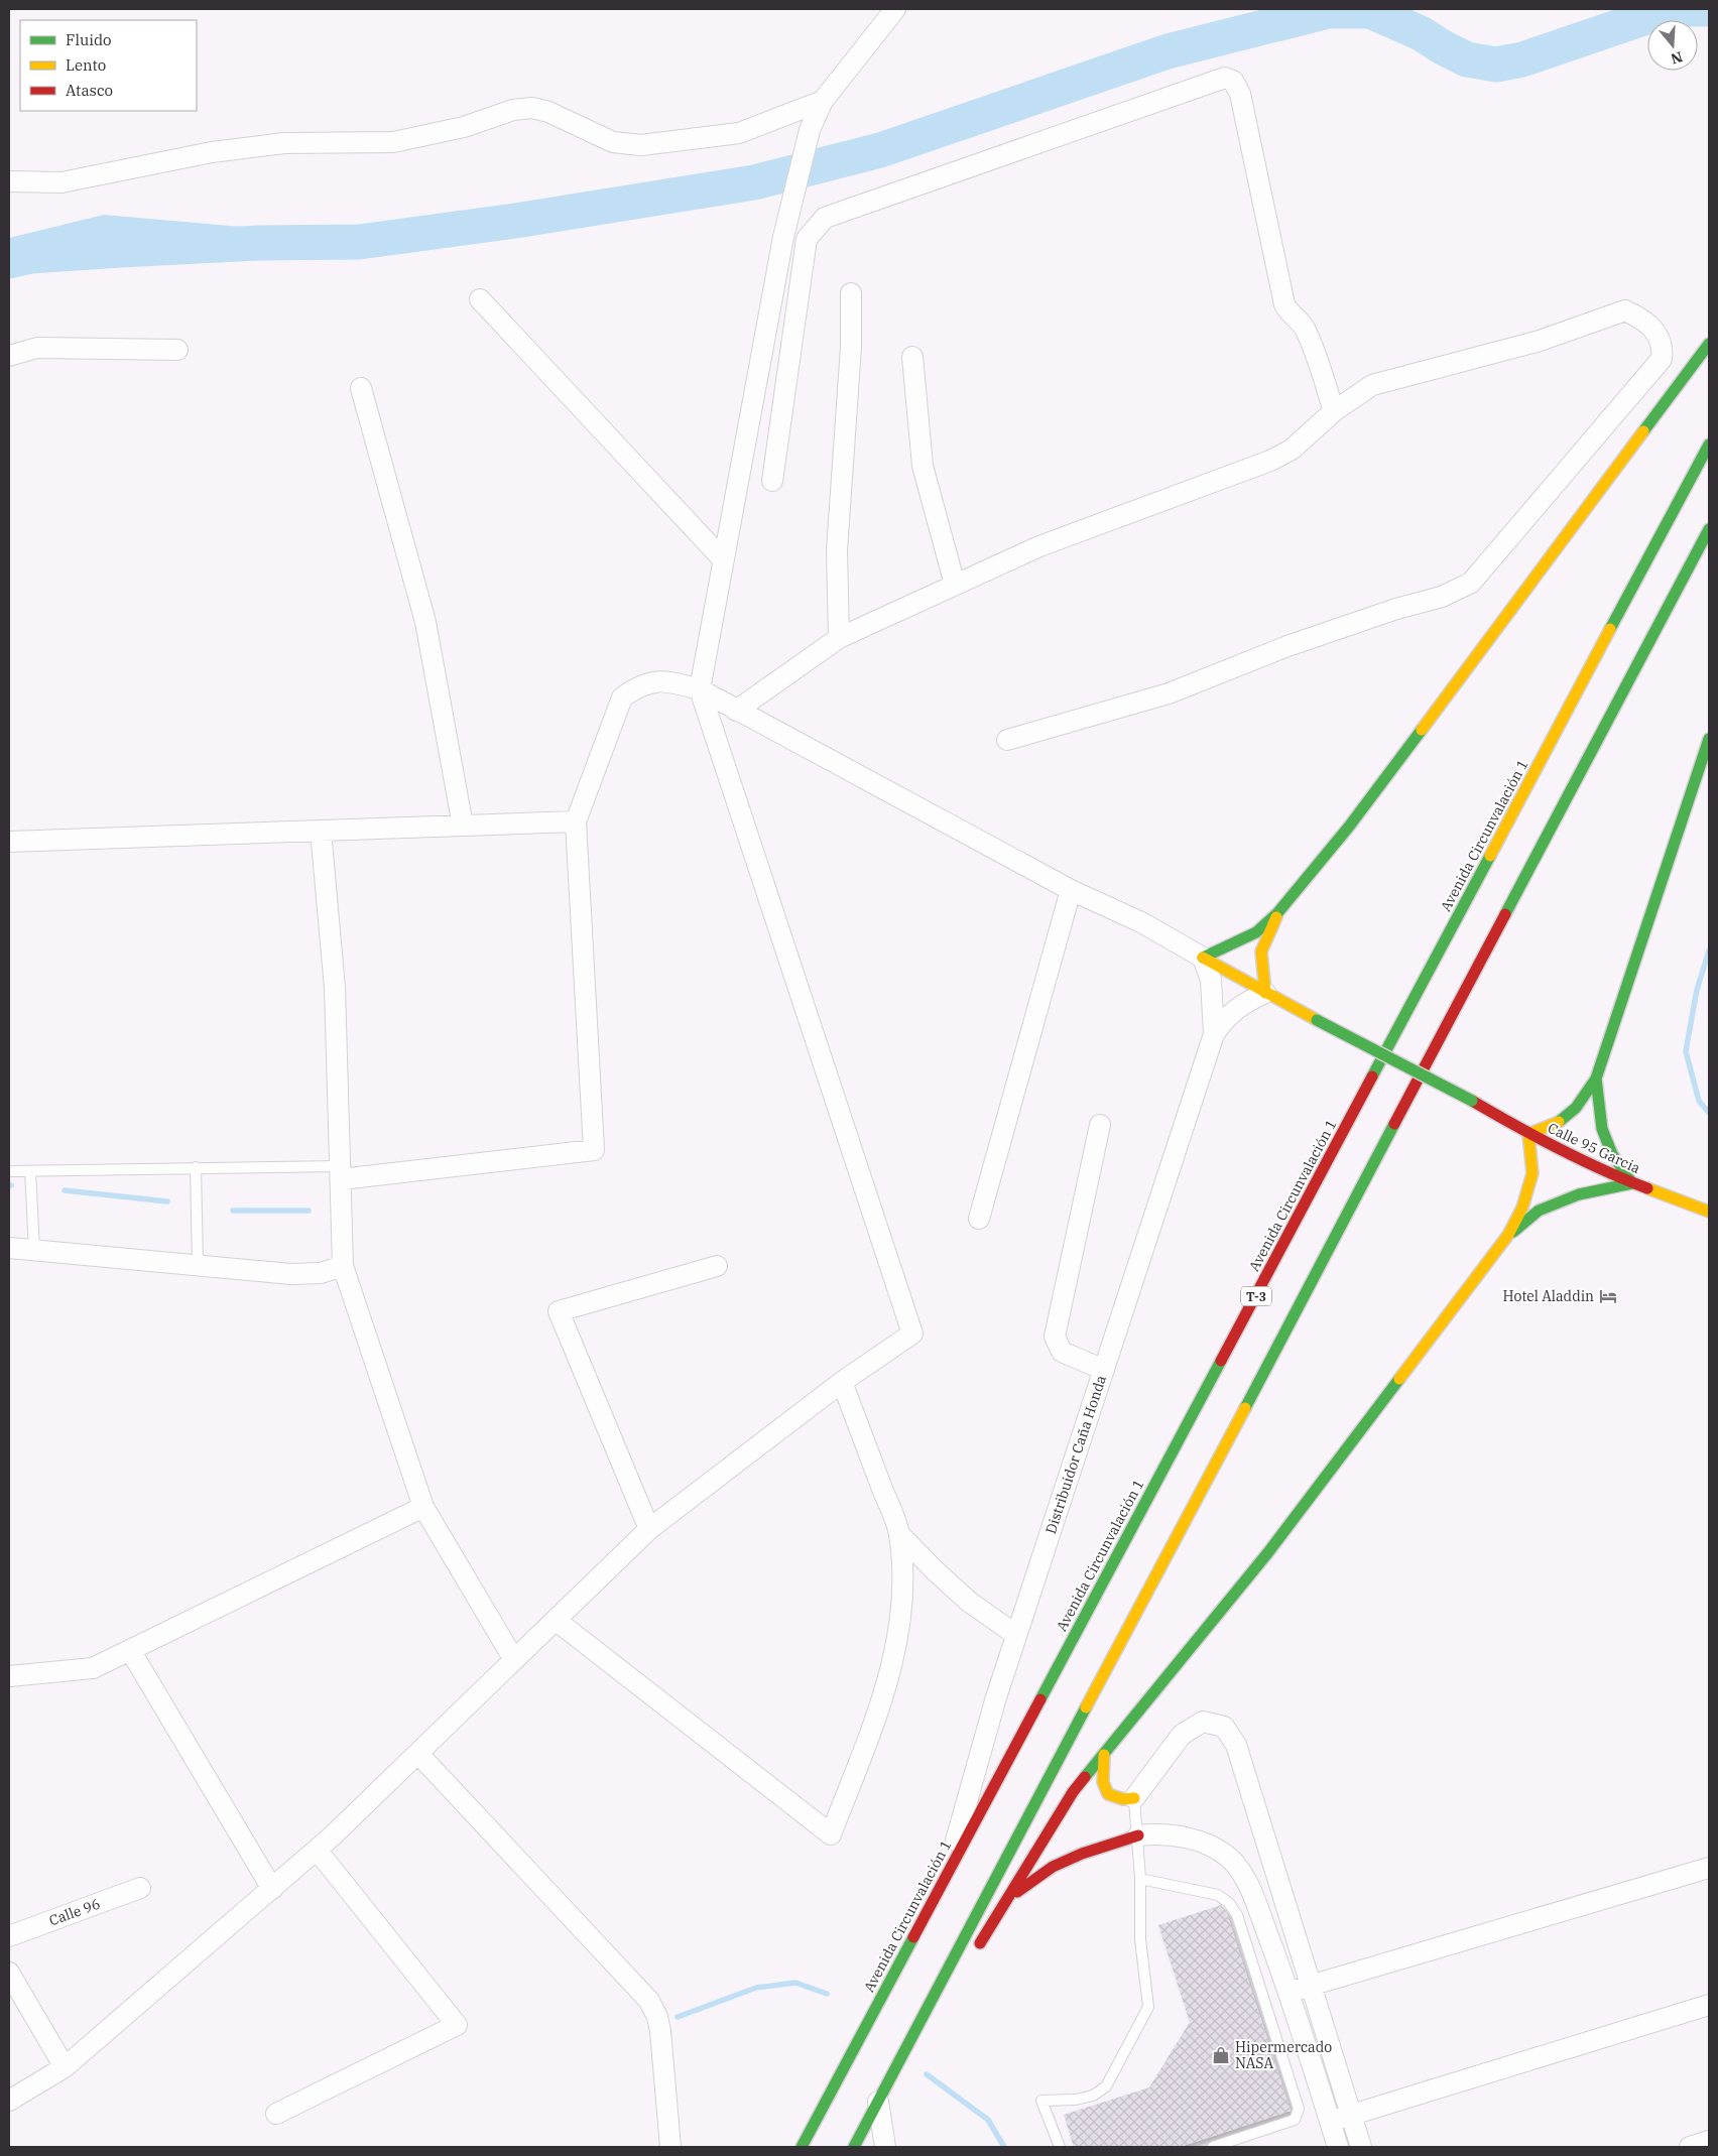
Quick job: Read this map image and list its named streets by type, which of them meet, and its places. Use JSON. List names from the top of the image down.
{
  "streets": {
    "main road": ["Avenida Circunvalación 1", "Calle 95 Garcia", "T-3"],
    "street": ["Distribuidor Caña Honda", "Calle 96"]
  },
  "crossings": [
    ["Avenida Circunvalación 1", "Distribuidor Caña Honda"],
    ["Calle 95 Garcia", "Distribuidor Caña Honda"]
  ],
  "places": {
    "hotel": ["Hotel Aladdin"],
    "shop": ["Hipermercado NASA"]
  },
  "legend": ["Fluido", "Lento", "Atasco"],
  "north": "bottom"
}
